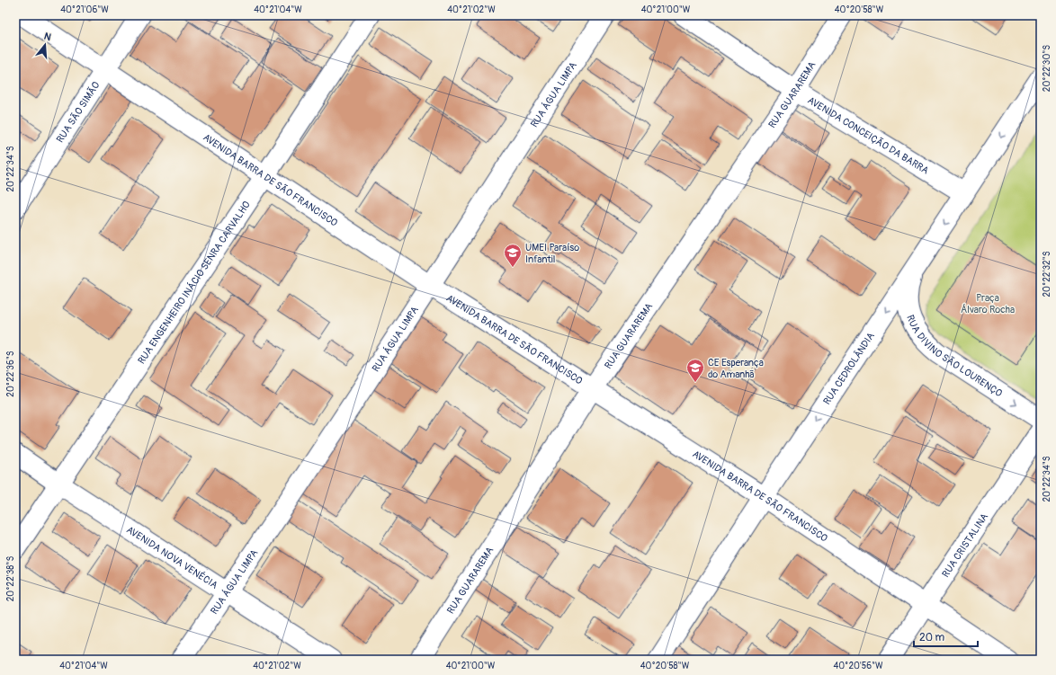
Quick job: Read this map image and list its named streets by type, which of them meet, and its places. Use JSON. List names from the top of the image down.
{
  "streets": {
    "street": [
      "RUA ÁGUA LIMPA",
      "RUA GUARAREMA",
      "RUA SÃO SIMÃO",
      "AVENIDA CONCEIÇÃO DA BARRA",
      "AVENIDA BARRA DE SÃO FRANCISCO",
      "RUA ENGENHEIRO INÁCIO SENRA CARVALHO",
      "RUA DIVINO SÃO LOURENÇO",
      "RUA CEDROLÂNDIA",
      "RUA CRISTALINA",
      "AVENIDA NOVA VENÉCIA"
    ]
  },
  "crossings": [
    ["RUA ÁGUA LIMPA", "AVENIDA BARRA DE SÃO FRANCISCO"],
    ["RUA ÁGUA LIMPA", "AVENIDA NOVA VENÉCIA"],
    ["RUA GUARAREMA", "AVENIDA CONCEIÇÃO DA BARRA"],
    ["RUA GUARAREMA", "AVENIDA BARRA DE SÃO FRANCISCO"],
    ["RUA SÃO SIMÃO", "AVENIDA BARRA DE SÃO FRANCISCO"],
    ["AVENIDA CONCEIÇÃO DA BARRA", "RUA CEDROLÂNDIA"],
    ["AVENIDA BARRA DE SÃO FRANCISCO", "RUA ENGENHEIRO INÁCIO SENRA CARVALHO"],
    ["AVENIDA BARRA DE SÃO FRANCISCO", "RUA CEDROLÂNDIA"],
    ["AVENIDA BARRA DE SÃO FRANCISCO", "RUA CRISTALINA"],
    ["RUA ENGENHEIRO INÁCIO SENRA CARVALHO", "AVENIDA NOVA VENÉCIA"],
    ["RUA DIVINO SÃO LOURENÇO", "RUA CEDROLÂNDIA"]
  ],
  "one_way": ["RUA DIVINO SÃO LOURENÇO", "RUA CEDROLÂNDIA"],
  "parks": ["Praça Álvaro Rocha"],
  "places": {
    "school or university": ["UMEI Paraíso Infantil", "CE Esperança do Amanhã"]
  },
  "scale_bar": "20 m",
  "north": "top",
  "coordinates": [
    "40°21'06\"W",
    "40°21'04\"W",
    "40°21'02\"W",
    "40°21'00\"W",
    "40°20'58\"W",
    "20°22'30\"S",
    "20°22'34\"S",
    "20°22'32\"S",
    "20°22'36\"S",
    "20°22'38\"S",
    "40°20'56\"W"
  ]
}
